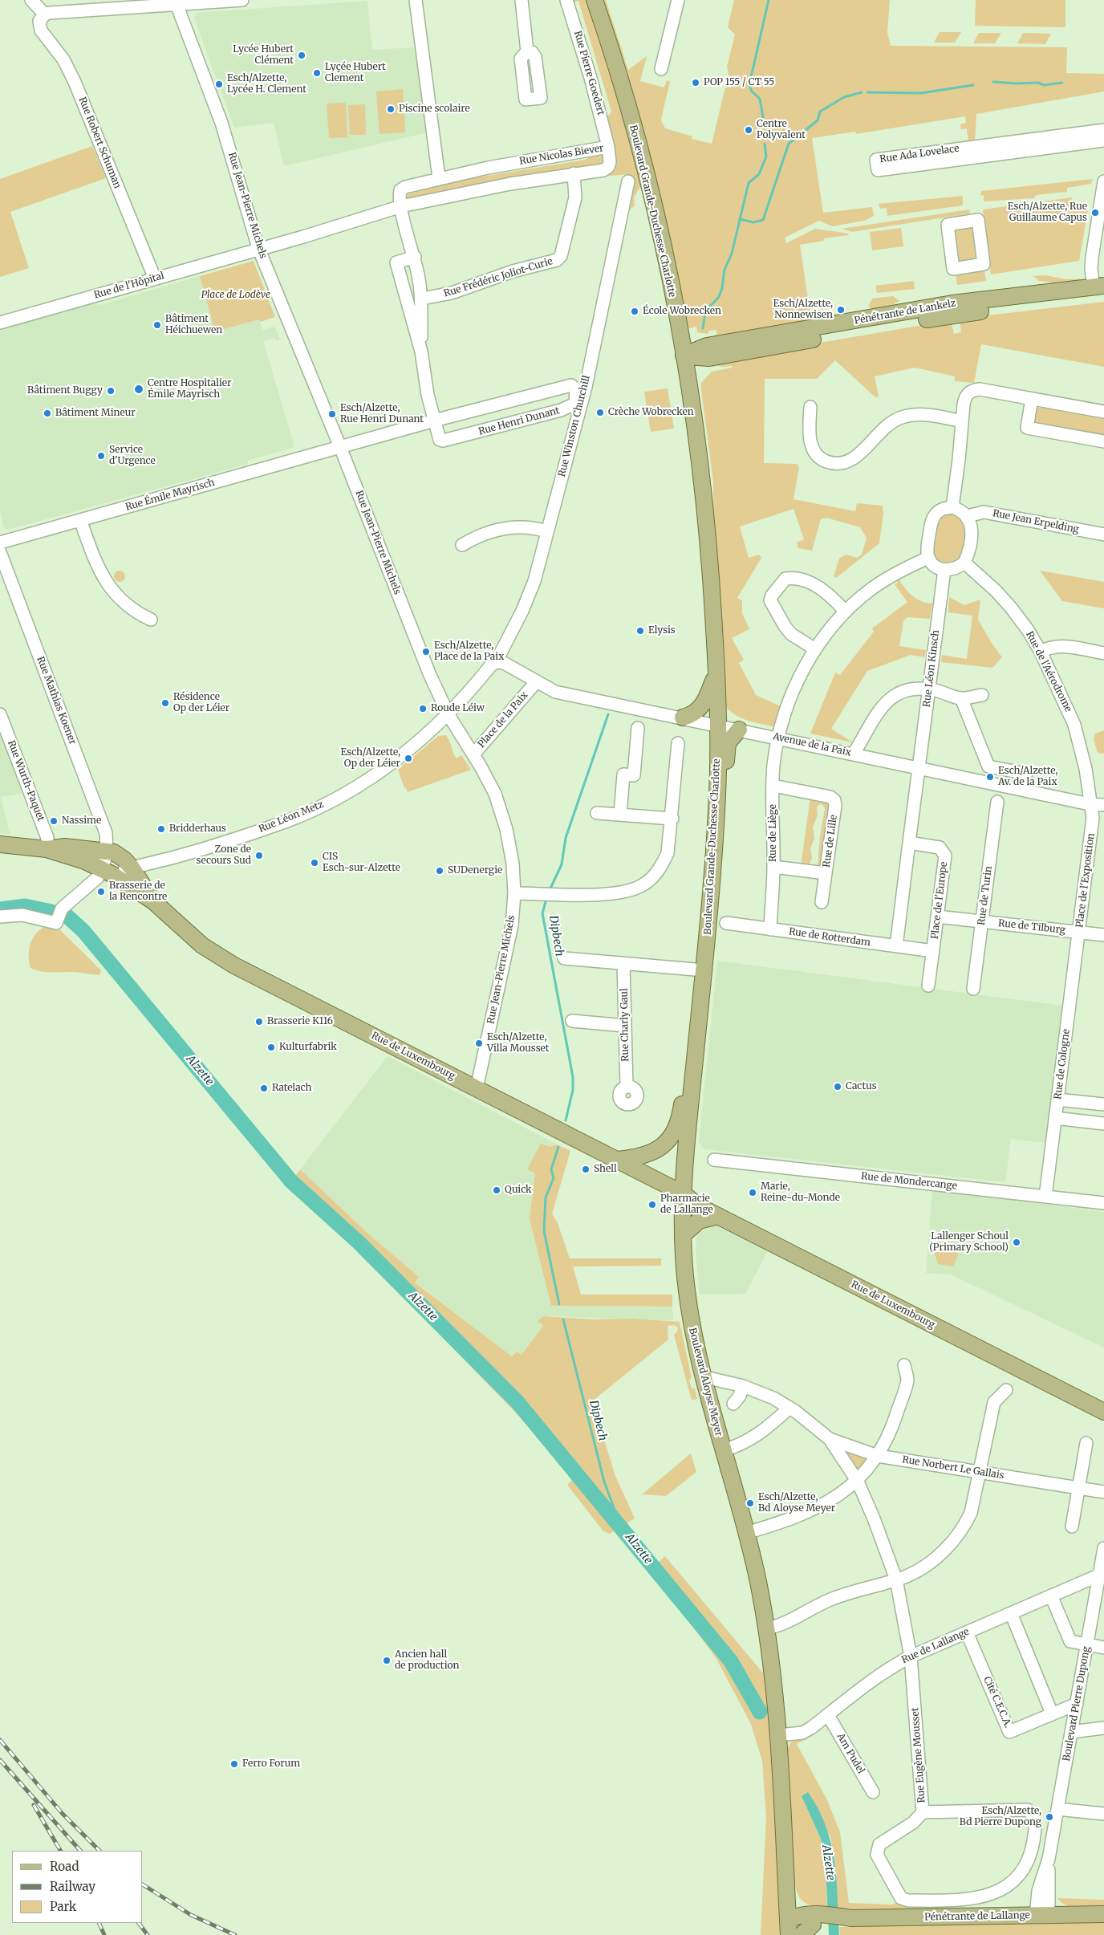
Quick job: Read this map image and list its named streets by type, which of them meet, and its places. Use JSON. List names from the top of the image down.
{
  "streets": {
    "main road": [
      "Boulevard Grande-Duchesse Charlotte",
      "Pénétrante de Lankelz",
      "Rue de Luxembourg",
      "Boulevard Aloyse Meyer",
      "Pénétrante de Lallange"
    ],
    "street": [
      "Rue Pierre Goedert",
      "Rue Robert Schuman",
      "Rue Ada Lovelace",
      "Rue Nicolas Biever",
      "Rue Jean-Pierre Michels",
      "Rue Frédéric Joliot-Curie",
      "Rue de l'Hôpital",
      "Rue Henri Dunant",
      "Rue Winston Churchill",
      "Rue Émile Mayrisch",
      "Rue Jean Erpelding",
      "Rue Léon Kinsch",
      "Rue de l'Aérodrome",
      "Rue Mathias Koener",
      "Place de la Paix",
      "Avenue de la Paix",
      "Rue Wurth-Paquet",
      "Rue Léon Metz",
      "Rue de Liège",
      "Rue de Lille",
      "Place de l'Exposition",
      "Rue de Turin",
      "Place de l'Europe",
      "Rue de Tilburg",
      "Rue de Rotterdam",
      "Rue Charly Gaul",
      "Rue de Cologne",
      "Rue de Mondercange",
      "Rue Norbert Le Gallais",
      "Rue de Lallange",
      "Cité C.E.C.A.",
      "Boulevard Pierre Dupong",
      "Am Pudel",
      "Rue Eugène Mousset"
    ]
  },
  "crossings": [
    ["Rue Pierre Goedert", "Rue Nicolas Biever"],
    ["Rue Robert Schuman", "Rue de l'Hôpital"],
    ["Rue Nicolas Biever", "Rue Jean-Pierre Michels"],
    ["Rue Nicolas Biever", "Rue Frédéric Joliot-Curie"],
    ["Rue Nicolas Biever", "Rue de l'Hôpital"],
    ["Rue Jean-Pierre Michels", "Rue de l'Hôpital"],
    ["Rue Jean-Pierre Michels", "Rue Henri Dunant"],
    ["Rue Jean-Pierre Michels", "Rue Émile Mayrisch"],
    ["Rue Jean-Pierre Michels", "Place de la Paix"],
    ["Rue Jean-Pierre Michels", "Rue Léon Metz"],
    ["Rue Jean-Pierre Michels", "Rue de Luxembourg"],
    ["Boulevard Grande-Duchesse Charlotte", "Pénétrante de Lankelz"],
    ["Boulevard Grande-Duchesse Charlotte", "Avenue de la Paix"],
    ["Boulevard Grande-Duchesse Charlotte", "Rue de Luxembourg"],
    ["Boulevard Grande-Duchesse Charlotte", "Boulevard Aloyse Meyer"],
    ["Rue Henri Dunant", "Rue Émile Mayrisch"],
    ["Rue Winston Churchill", "Place de la Paix"],
    ["Rue Jean Erpelding", "Rue Léon Kinsch"],
    ["Rue Jean Erpelding", "Rue de l'Aérodrome"],
    ["Rue Léon Kinsch", "Rue de l'Aérodrome"],
    ["Rue Léon Kinsch", "Avenue de la Paix"],
    ["Rue de l'Aérodrome", "Avenue de la Paix"],
    ["Rue de l'Aérodrome", "Place de l'Exposition"],
    ["Rue Mathias Koener", "Rue Léon Metz"],
    ["Place de la Paix", "Avenue de la Paix"],
    ["Avenue de la Paix", "Rue de Liège"],
    ["Avenue de la Paix", "Place de l'Exposition"],
    ["Rue de Liège", "Rue de Lille"],
    ["Rue de Liège", "Rue de Rotterdam"],
    ["Place de l'Exposition", "Rue de Tilburg"],
    ["Place de l'Exposition", "Rue de Cologne"],
    ["Rue de Turin", "Rue de Tilburg"],
    ["Place de l'Europe", "Rue de Tilburg"],
    ["Place de l'Europe", "Rue de Rotterdam"],
    ["Rue de Tilburg", "Rue de Cologne"],
    ["Rue de Cologne", "Rue de Mondercange"],
    ["Boulevard Aloyse Meyer", "Rue de Lallange"],
    ["Boulevard Aloyse Meyer", "Pénétrante de Lallange"],
    ["Rue Norbert Le Gallais", "Rue Eugène Mousset"],
    ["Rue de Lallange", "Cité C.E.C.A."],
    ["Rue de Lallange", "Boulevard Pierre Dupong"],
    ["Rue de Lallange", "Am Pudel"],
    ["Rue de Lallange", "Rue Eugène Mousset"],
    ["Cité C.E.C.A.", "Boulevard Pierre Dupong"],
    ["Boulevard Pierre Dupong", "Pénétrante de Lallange"]
  ],
  "water": ["Dipbech", "Alzette"],
  "parks": ["Place de Lodève"],
  "places": [
    "Lycée Hubert Clément",
    "Lyçée Hubert Clement",
    "POP 155 / CT 55",
    "Esch/Alzette, Lycée H. Clement",
    "Piscine scolaire",
    "Centre Polyvalent",
    "Esch/Alzette, Rue Guillaume Capus",
    "Esch/Alzette, Nonnewisen",
    "École Wobrecken",
    "Bâtiment Héichuewen",
    "Centre Hospitalier Émile Mayrisch",
    "Bâtiment Buggy",
    "Crèche Wobrecken",
    "Bâtiment Mineur",
    "Esch/Alzette, Rue Henri Dunant",
    "Service d'Urgence",
    "Elysis",
    "Esch/Alzette, Place de la Paix",
    "Résidence Op der Léier",
    "Roude Léiw",
    "Esch/Alzette, Op der Léier",
    "Esch/Alzette, Av. de la Paix",
    "Nassime",
    "Bridderhaus",
    "Zone de secours Sud",
    "CIS Esch-sur-Alzette",
    "SUDenergie",
    "Brasserie de la Rencontre",
    "Brasserie K116",
    "Esch/Alzette, Villa Mousset",
    "Kulturfabrik",
    "Cactus",
    "Ratelach",
    "Shell",
    "Quick",
    "Marie, Reine-du-Monde",
    "Pharmacie de Lallange",
    "Lallenger Schoul (Primary School)",
    "Esch/Alzette, Bd Aloyse Meyer",
    "Ancien hall de production",
    "Ferro Forum",
    "Esch/Alzette, Bd Pierre Dupong"
  ],
  "legend": ["Road", "Railway", "Park"]
}
